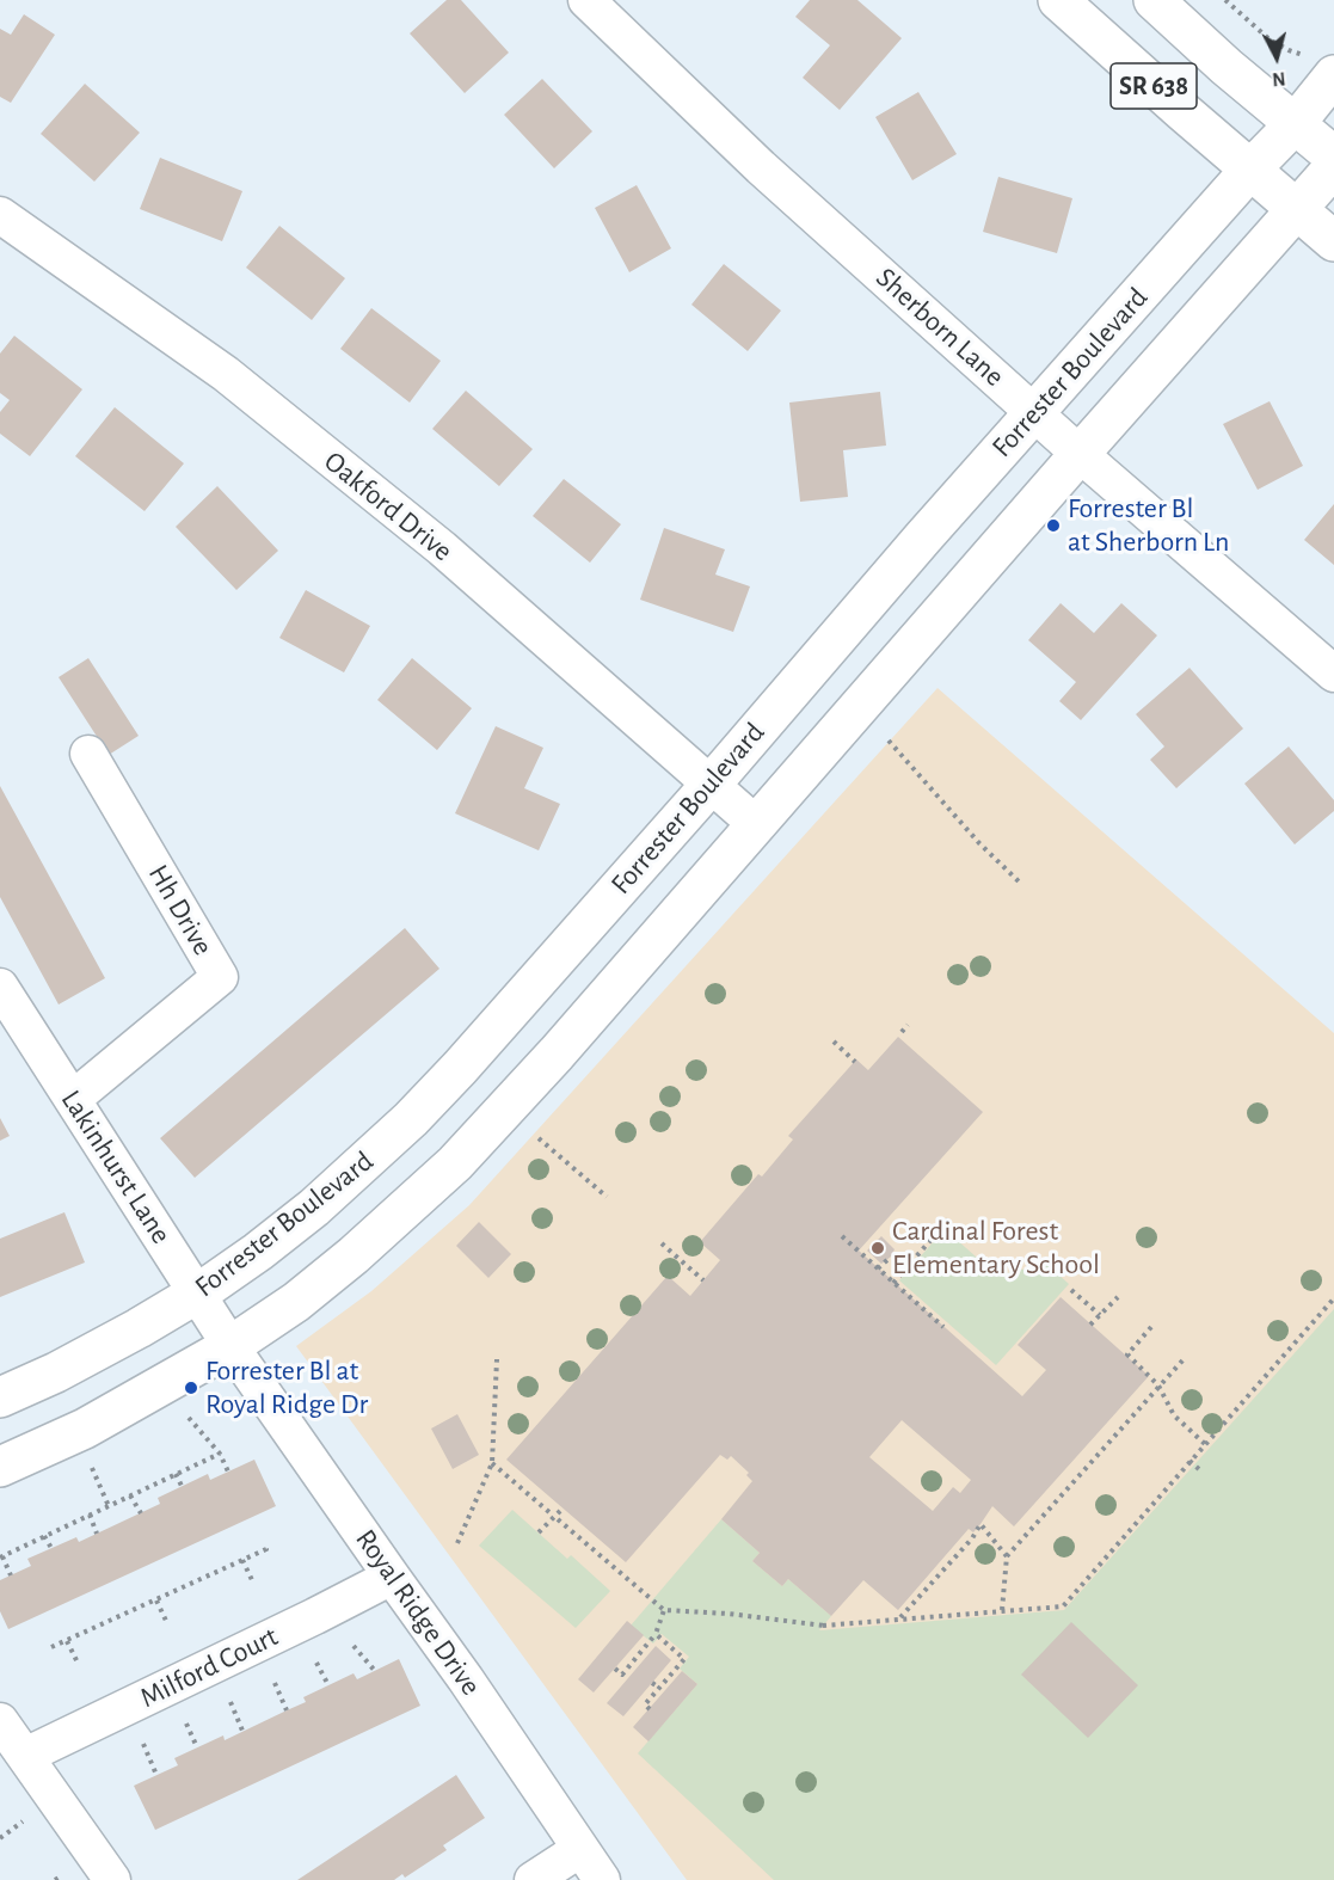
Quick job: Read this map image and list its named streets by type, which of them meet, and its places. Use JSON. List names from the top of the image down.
{
  "streets": {
    "street": [
      "SR 638",
      "Sherborn Lane",
      "Forrester Boulevard",
      "Oakford Drive",
      "Hh Drive",
      "Lakinhurst Lane",
      "Royal Ridge Drive",
      "Milford Court"
    ]
  },
  "crossings": [
    ["SR 638", "Forrester Boulevard"],
    ["Sherborn Lane", "Forrester Boulevard"],
    ["Forrester Boulevard", "Oakford Drive"],
    ["Forrester Boulevard", "Lakinhurst Lane"],
    ["Hh Drive", "Lakinhurst Lane"],
    ["Lakinhurst Lane", "Royal Ridge Drive"],
    ["Royal Ridge Drive", "Milford Court"]
  ],
  "places": ["Forrester Bl at Sherborn Ln", "Cardinal Forest Elementary School", "Forrester Bl at Royal Ridge Dr"],
  "north": "bottom"
}
